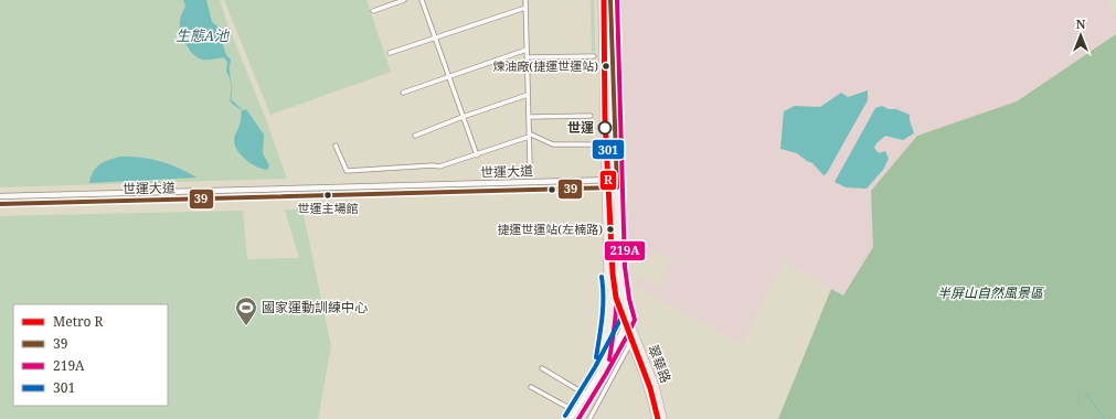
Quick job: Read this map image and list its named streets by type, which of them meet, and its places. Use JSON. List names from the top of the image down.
{
  "streets": {
    "main road": ["翠華路"],
    "street": ["世運大道"]
  },
  "crossings": [
    ["世運大道", "翠華路"]
  ],
  "water": ["生態A池"],
  "parks": ["半屏山自然風景區"],
  "places": {
    "other": [
      "煉油廠(捷運世運站)",
      "世運",
      "世運主場館",
      "捷運世運站(左楠路)"
    ],
    "sports": ["國家運動訓練中心"]
  },
  "lines": [
    "metro line R",
    "transit line 39",
    "transit line 219A",
    "transit line 301"
  ],
  "legend": [
    "Metro R",
    "39",
    "219A",
    "301"
  ],
  "north": "top"
}
